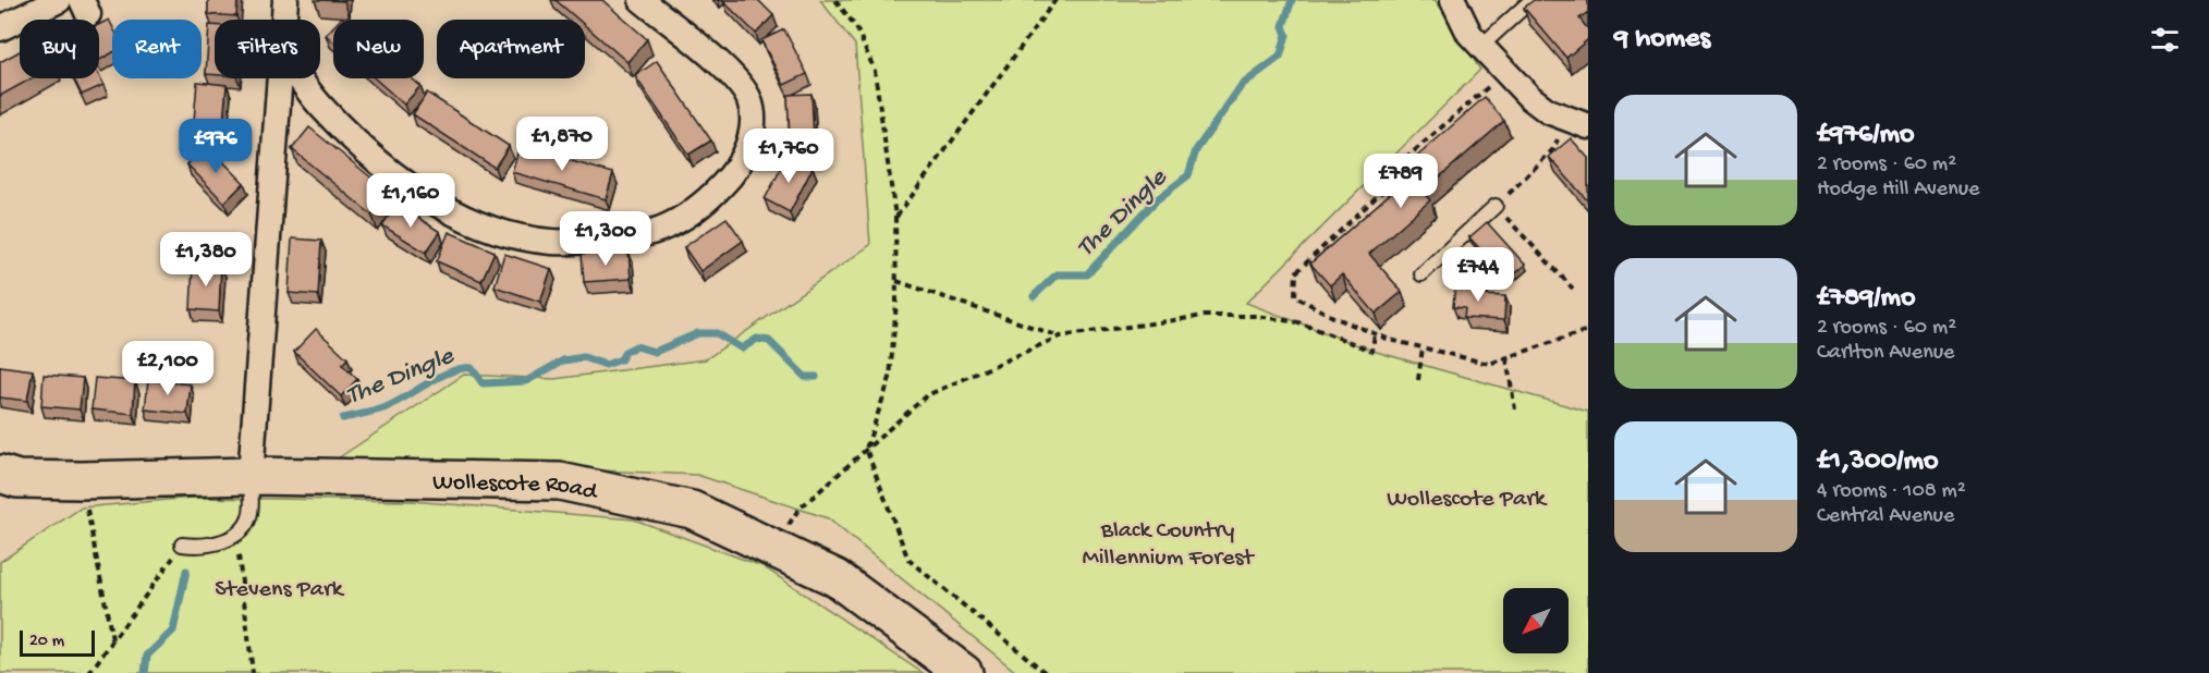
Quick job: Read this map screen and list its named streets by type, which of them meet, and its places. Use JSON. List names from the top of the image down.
{
  "streets": {
    "street": ["Wollescote Road"]
  },
  "water": ["The Dingle"],
  "parks": ["Wollescote Park", "Black Country Millennium Forest", "Stevens Park"],
  "scale_bar": "20 m",
  "north": "bottom left",
  "page": {
    "heading": "9 homes",
    "chip": [
      "Buy",
      "Rent",
      "Filters",
      "New",
      "Apartment"
    ],
    "list": [
      {
        "name": "£976/mo",
        "note": "2 rooms · 60 m² · Hodge Hill Avenue"
      },
      {
        "name": "£789/mo",
        "note": "2 rooms · 60 m² · Carlton Avenue"
      },
      {
        "name": "£1,300/mo",
        "note": "4 rooms · 108 m² · Central Avenue"
      }
    ],
    "price": [
      "£1,870",
      "£976",
      "£1,760",
      "£789",
      "£1,160",
      "£1,300",
      "£1,380",
      "£744",
      "£2,100"
    ],
    "scale": "20 m"
  }
}
